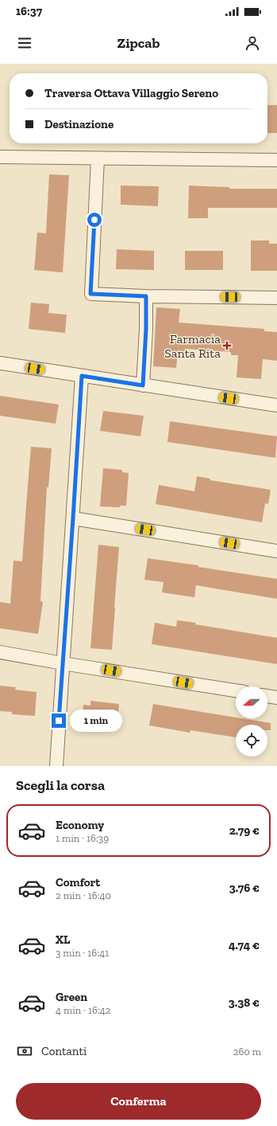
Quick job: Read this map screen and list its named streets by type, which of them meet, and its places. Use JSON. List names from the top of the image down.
{
  "places": {
    "health": ["Farmacia Santa Rita"]
  },
  "north": "left",
  "page": {
    "status": "16:37",
    "header": "Zipcab",
    "banner": ["Traversa Ottava Villaggio Sereno", "Destinazione"],
    "bubble": "1 min",
    "heading": "Scegli la corsa",
    "list": [
      {
        "name": "Economy",
        "note": "1 min · 16:39",
        "value": "2.79 €"
      },
      {
        "name": "Comfort",
        "note": "2 min · 16:40",
        "value": "3.76 €"
      },
      {
        "name": "XL",
        "note": "3 min · 16:41",
        "value": "4.74 €"
      },
      {
        "name": "Green",
        "note": "4 min · 16:42",
        "value": "3.38 €"
      }
    ],
    "pay": ["Contanti", "260 m"],
    "buttons": "Conferma"
  }
}
